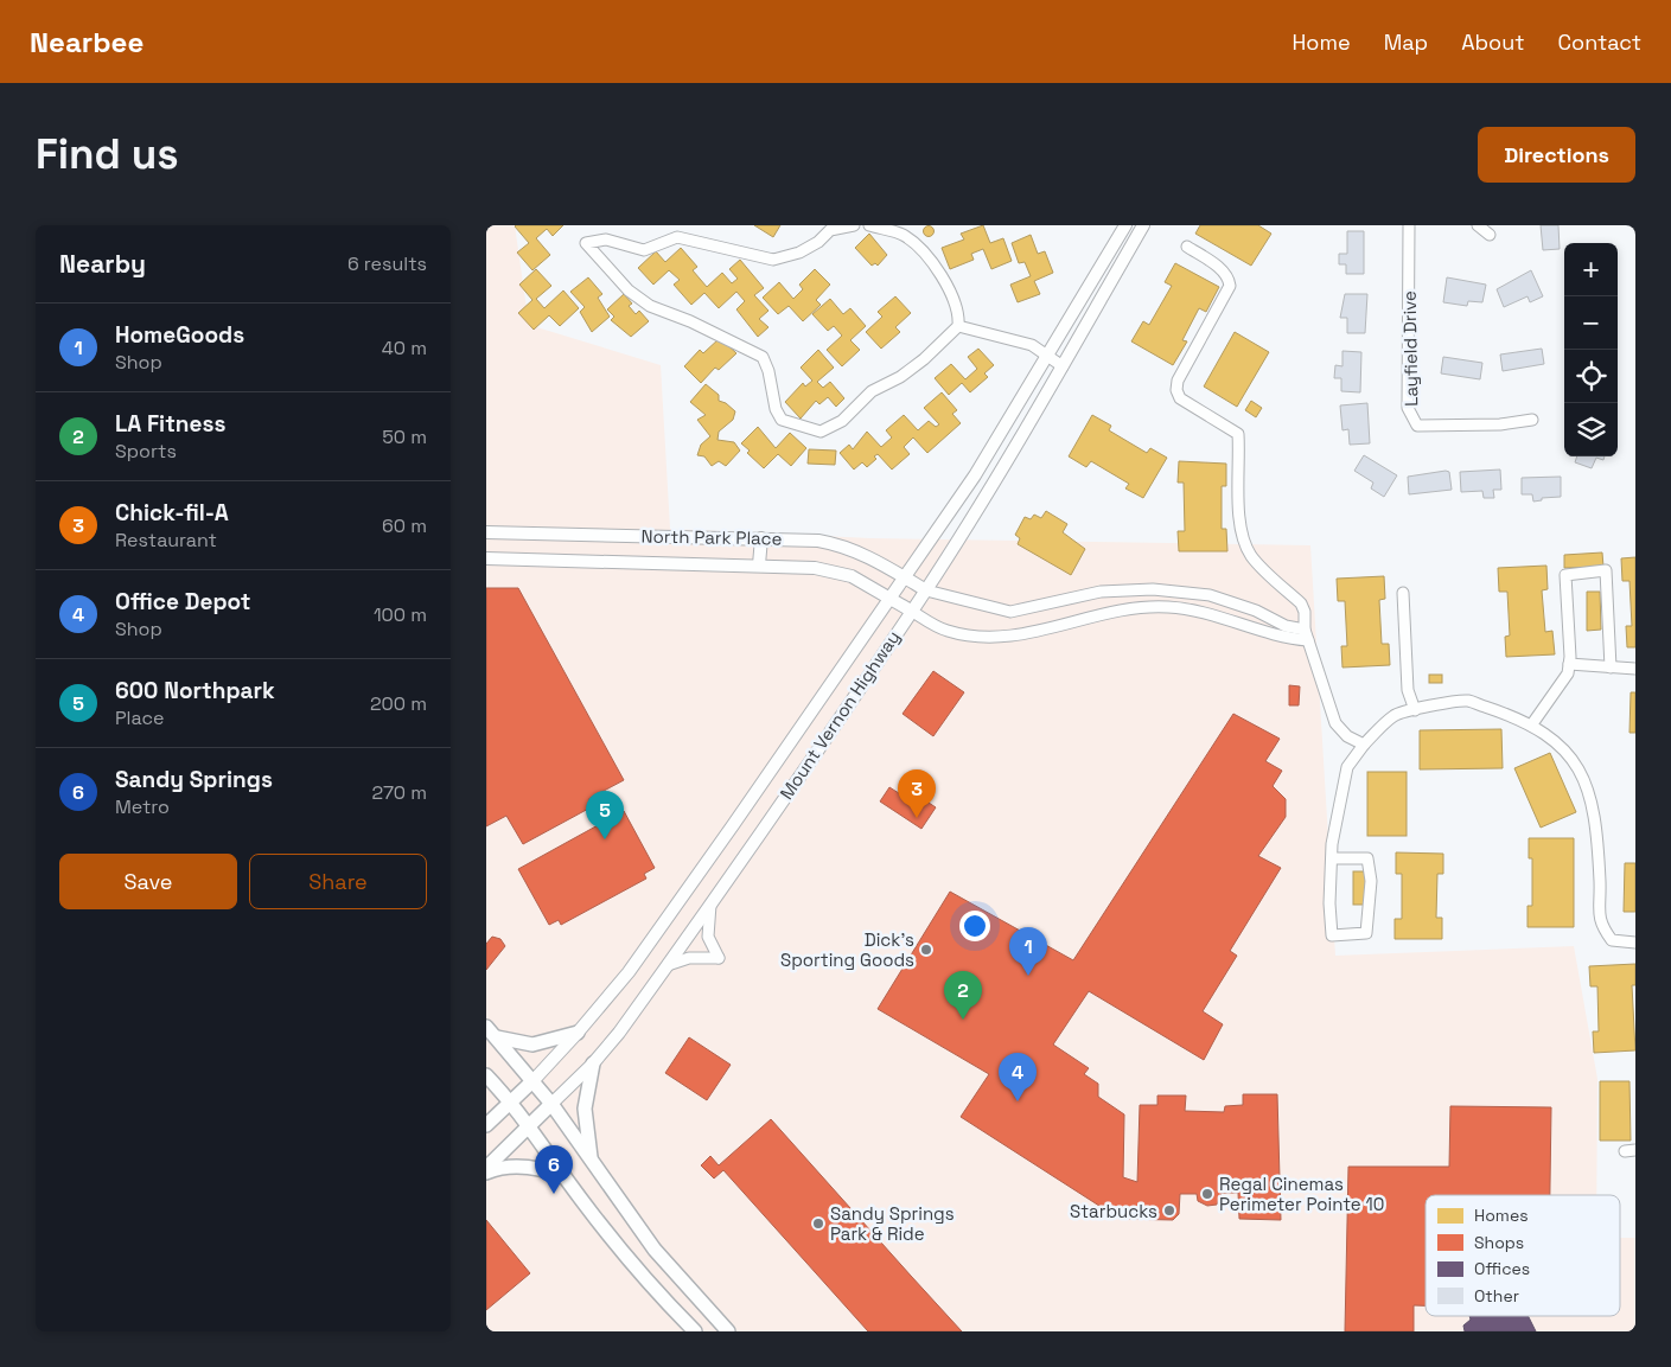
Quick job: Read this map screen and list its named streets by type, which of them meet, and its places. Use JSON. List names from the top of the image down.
{
  "streets": {
    "main road": ["Mount Vernon Highway"],
    "street": ["Layfield Drive", "North Park Place"]
  },
  "crossings": [
    ["North Park Place", "Mount Vernon Highway"]
  ],
  "places": [
    "Dick's Sporting Goods",
    "Regal Cinemas Perimeter Pointe 10",
    "Starbucks",
    "Sandy Springs Park & Ride"
  ],
  "legend": [
    "Homes",
    "Shops",
    "Offices",
    "Other"
  ],
  "page": {
    "header": "Nearbee",
    "nav": [
      "Home",
      "Map",
      "About",
      "Contact"
    ],
    "buttons": [
      "Directions",
      ["Save", "Share"]
    ],
    "title": "Find us",
    "heading": ["Nearby", "6 results"],
    "map_buttons": ["+", "−"],
    "list": [
      {
        "mark": "1",
        "name": "HomeGoods",
        "note": "Shop",
        "value": "40 m"
      },
      {
        "mark": "2",
        "name": "LA Fitness",
        "note": "Sports",
        "value": "50 m"
      },
      {
        "mark": "3",
        "name": "Chick-fil-A",
        "note": "Restaurant",
        "value": "60 m"
      },
      {
        "mark": "4",
        "name": "Office Depot",
        "note": "Shop",
        "value": "100 m"
      },
      {
        "mark": "5",
        "name": "600 Northpark",
        "note": "Place",
        "value": "200 m"
      },
      {
        "mark": "6",
        "name": "Sandy Springs",
        "note": "Metro",
        "value": "270 m"
      }
    ],
    "pins": [
      "3",
      "5",
      "1",
      "2",
      "4",
      "6"
    ]
  }
}
